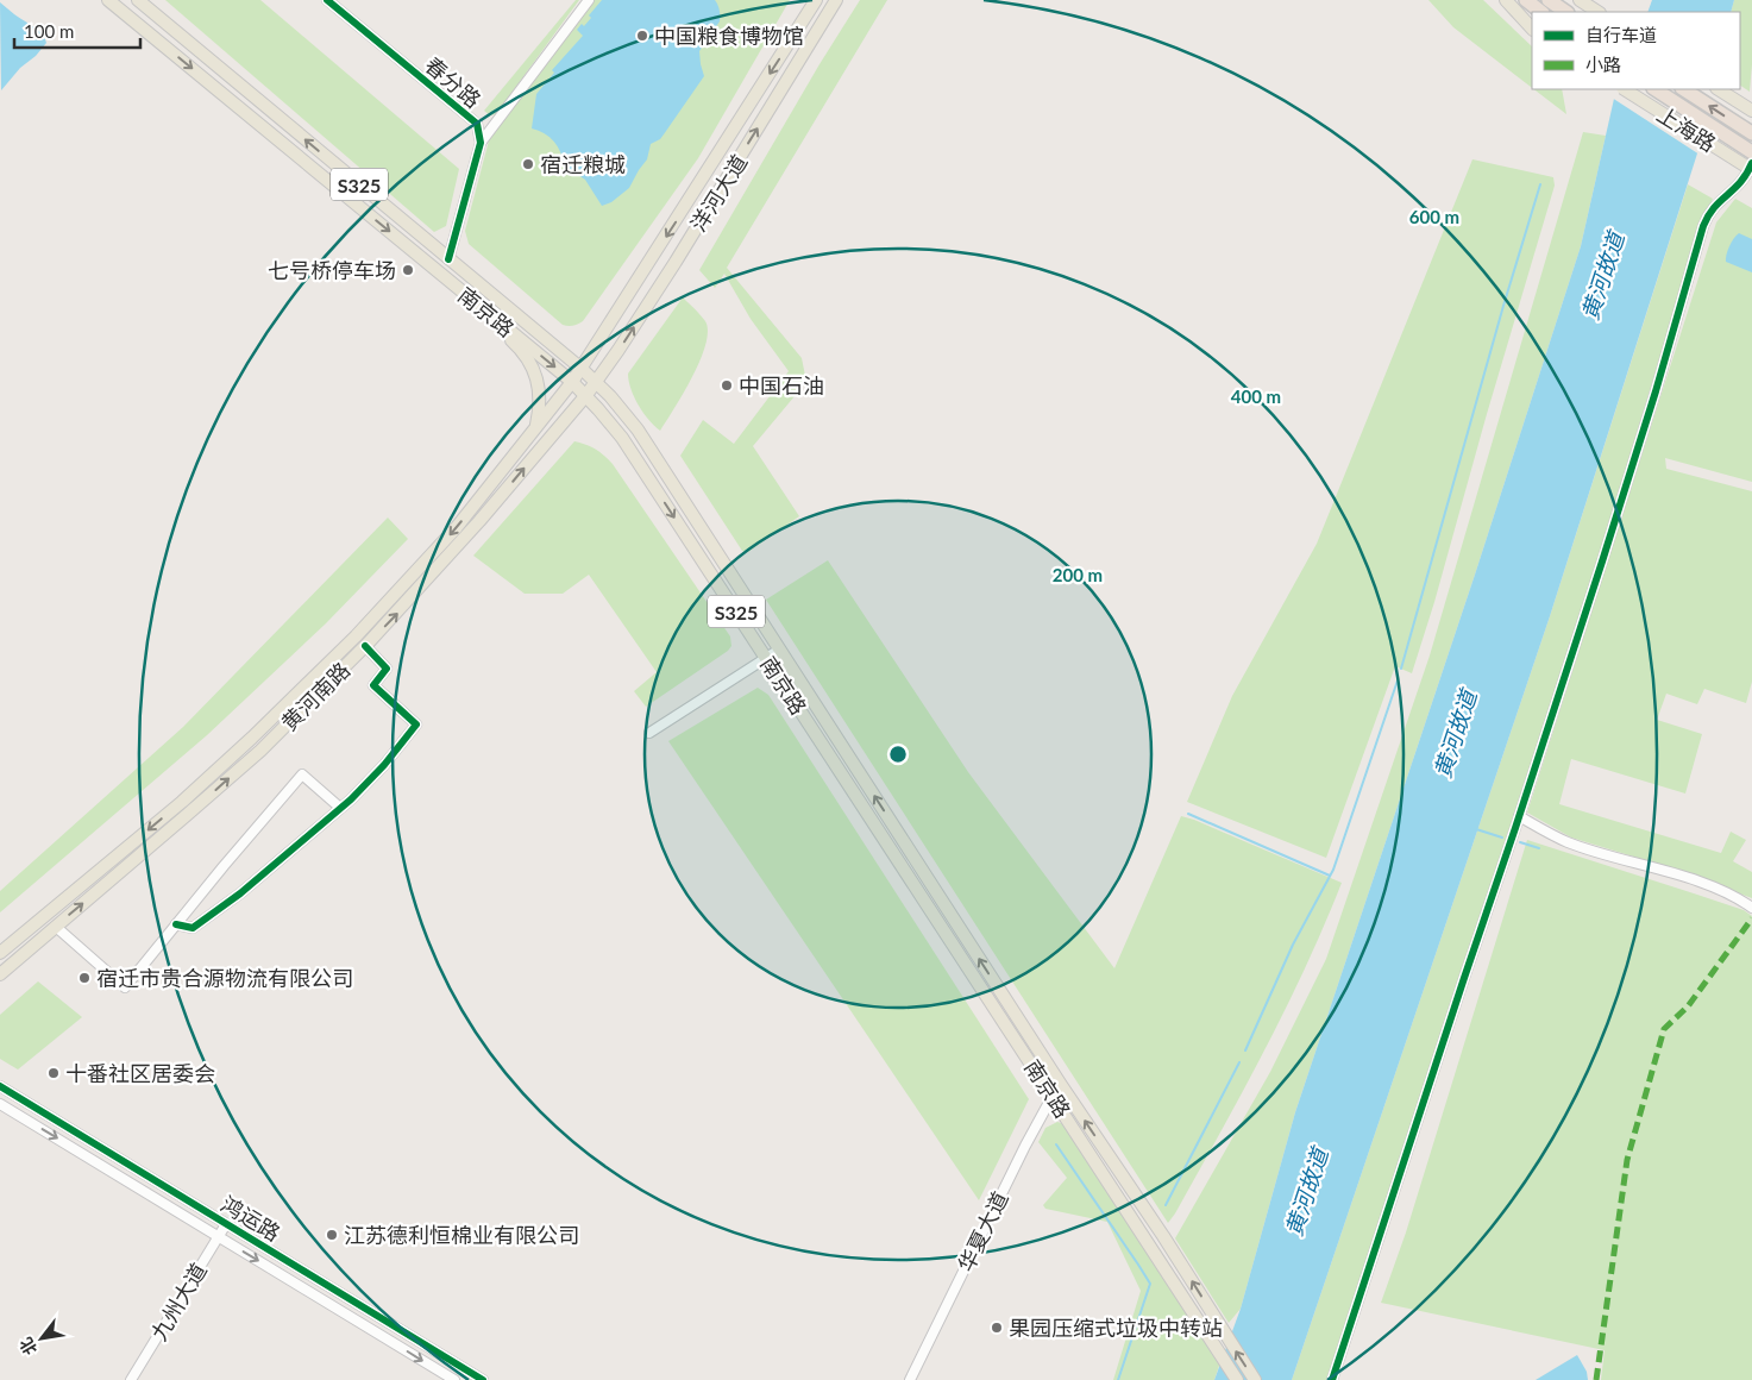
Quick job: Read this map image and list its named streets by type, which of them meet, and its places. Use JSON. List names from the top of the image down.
{
  "streets": {
    "highway": ["上海路"],
    "main road": [
      "S325",
      "洋河大道",
      "南京路",
      "黄河南路"
    ],
    "street": [
      "春分路",
      "鸿运路",
      "华夏大道",
      "九州大道"
    ]
  },
  "crossings": [
    ["春分路", "南京路"],
    ["洋河大道", "南京路"],
    ["洋河大道", "黄河南路"],
    ["南京路", "黄河南路"],
    ["南京路", "华夏大道"],
    ["鸿运路", "九州大道"]
  ],
  "water": ["黄河故道"],
  "places": [
    "中国粮食博物馆",
    "宿迁粮城",
    "七号桥停车场",
    "中国石油",
    "宿迁市贵合源物流有限公司",
    "十番社区居委会",
    "江苏德利恒棉业有限公司",
    "果园压缩式垃圾中转站"
  ],
  "legend": ["自行车道", "小路"],
  "scale_bar": "100 m",
  "north": "bottom left",
  "rings": ["600 m", "400 m", "200 m"]
}
